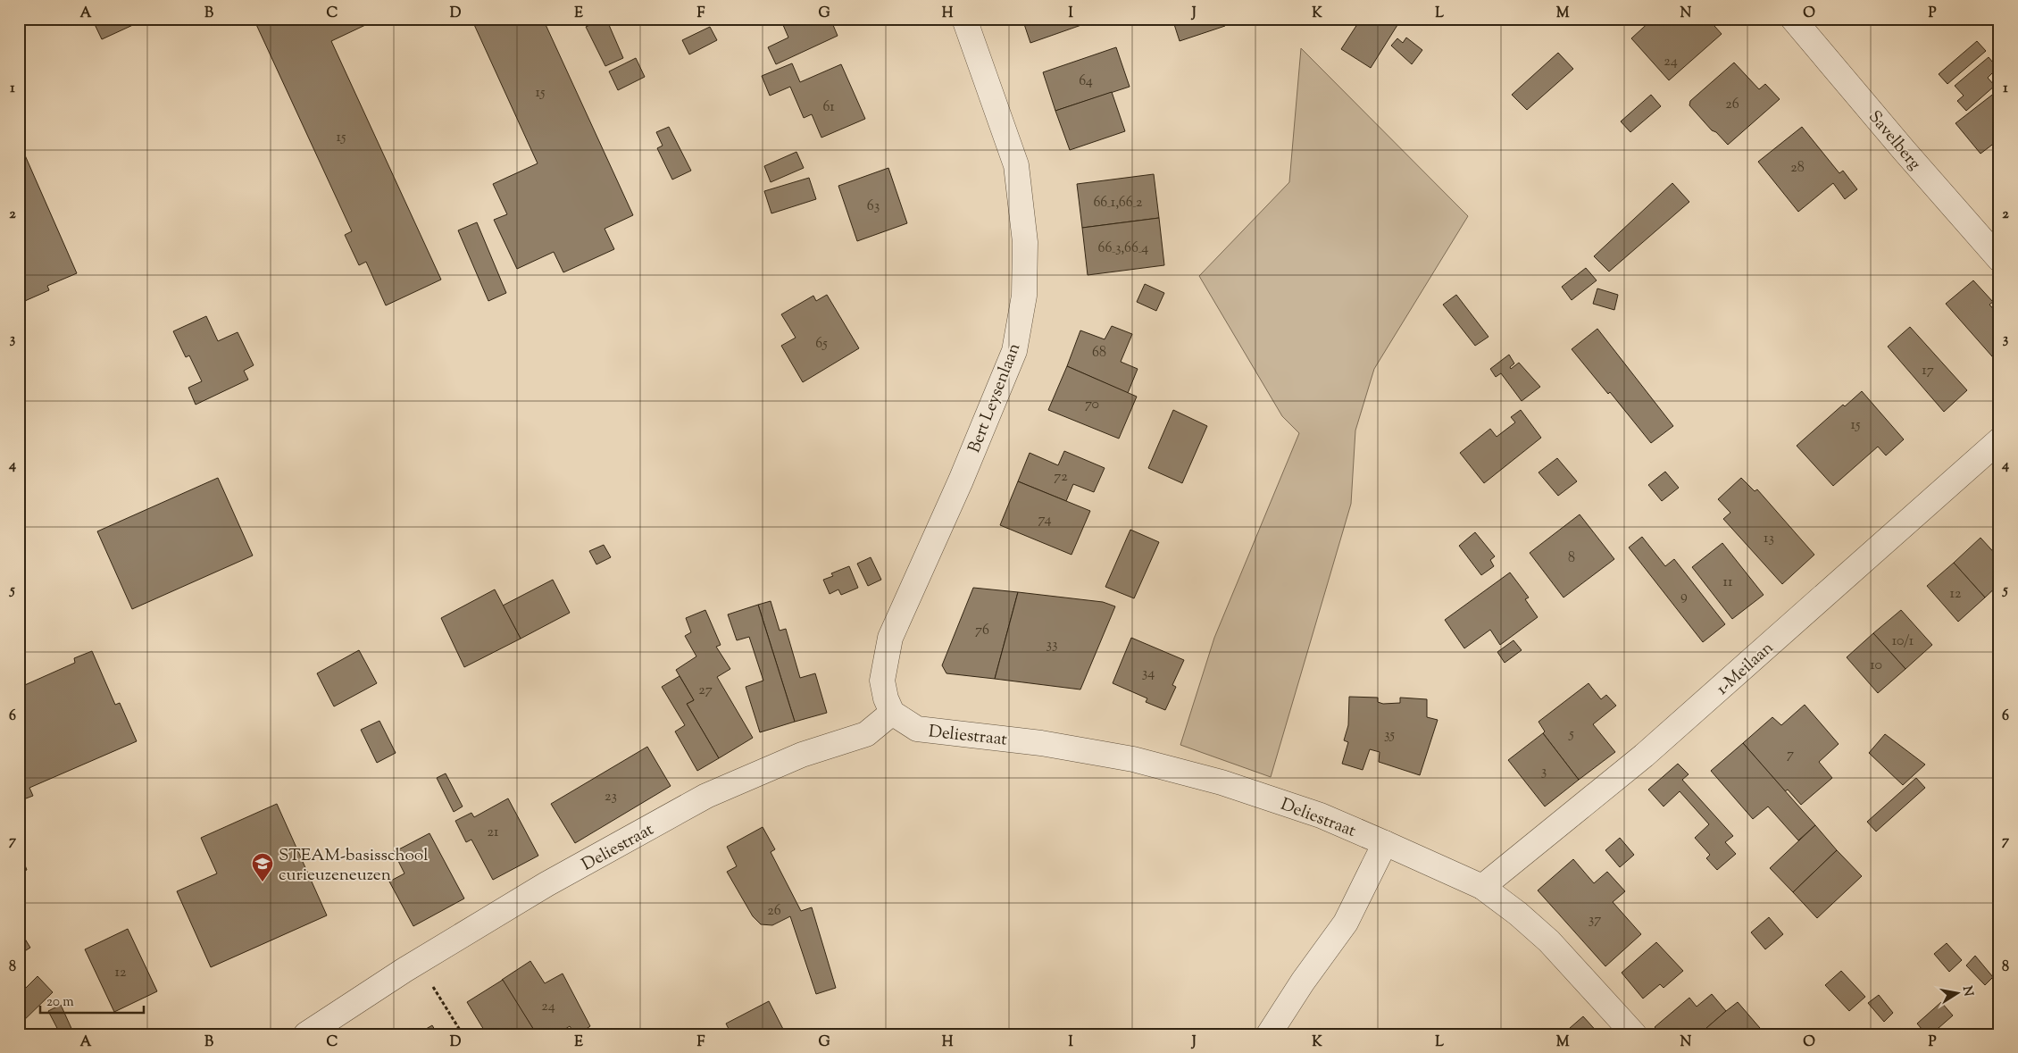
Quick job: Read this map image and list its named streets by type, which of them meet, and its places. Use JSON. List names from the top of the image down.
{
  "streets": {
    "street": [
      "Savelberg",
      "Bert Leysenlaan",
      "1-Meilaan",
      "Deliestraat"
    ]
  },
  "crossings": [
    ["Bert Leysenlaan", "Deliestraat"],
    ["1-Meilaan", "Deliestraat"]
  ],
  "places": {
    "school or university": ["STEAM-basisschool curieuzeneuzen"]
  },
  "house_numbers": [
    "24",
    "64",
    "15",
    "26",
    "61",
    "15",
    "28",
    "66_1,66_2",
    "63",
    "66_3,66_4",
    "65",
    "68",
    "17",
    "70",
    "15",
    "72",
    "74",
    "13",
    "8",
    "11",
    "12",
    "9",
    "76",
    "10/1",
    "33",
    "10",
    "34",
    "27",
    "5",
    "35",
    "7",
    "3",
    "23",
    "21",
    "26",
    "37",
    "12",
    "24"
  ],
  "scale_bar": "20 m",
  "north": "right",
  "grid": {
    "columns": [
      "A",
      "B",
      "C",
      "D",
      "E",
      "F",
      "G",
      "H",
      "I",
      "J",
      "K",
      "L",
      "M",
      "N",
      "O",
      "P"
    ],
    "rows": [
      "1",
      "2",
      "3",
      "4",
      "5",
      "6",
      "7",
      "8"
    ]
  }
}
